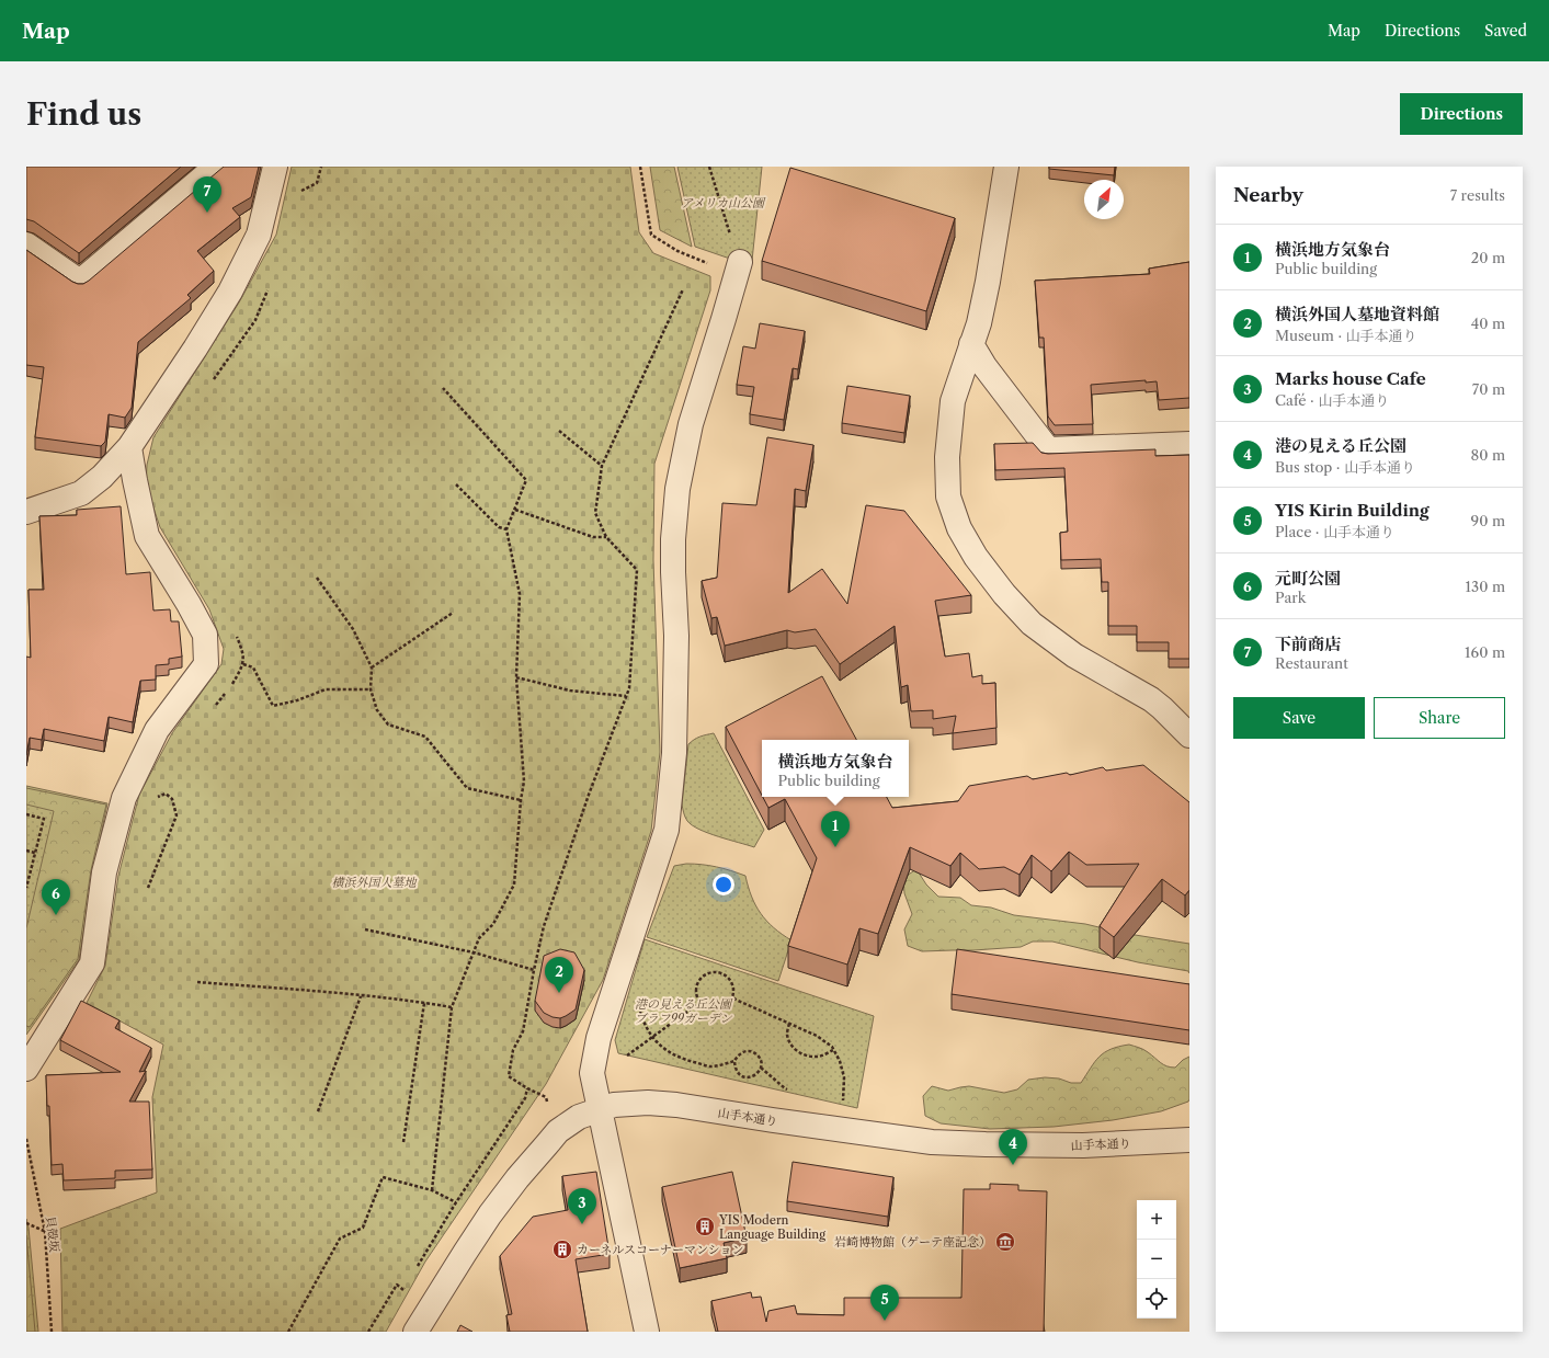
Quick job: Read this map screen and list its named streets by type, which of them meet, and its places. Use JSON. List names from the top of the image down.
{
  "streets": {
    "street": ["山手本通り"],
    "path": ["貝殻坂"]
  },
  "parks": ["アメリカ山公園", "横浜外国人墓地", "港の見える丘公園 ブラフ99ガーデン"],
  "places": {
    "building": ["YIS Modern Language Building", "カーネルスコーナーマンション"],
    "museum": ["岩崎博物館（ゲーテ座記念）"]
  },
  "north": "top right",
  "page": {
    "header": "Map",
    "nav": ["Map", "Directions", "Saved"],
    "buttons": [
      "Directions",
      ["Save", "Share"]
    ],
    "title": "Find us",
    "heading": ["Nearby", "7 results"],
    "pins": [
      "7",
      "1",
      "6",
      "2",
      "4",
      "3",
      "5"
    ],
    "list": [
      {
        "mark": "1",
        "name": "横浜地方気象台",
        "note": "Public building",
        "value": "20 m"
      },
      {
        "mark": "2",
        "name": "横浜外国人墓地資料館",
        "note": "Museum · 山手本通り",
        "value": "40 m"
      },
      {
        "mark": "3",
        "name": "Marks house Cafe",
        "note": "Café · 山手本通り",
        "value": "70 m"
      },
      {
        "mark": "4",
        "name": "港の見える丘公園",
        "note": "Bus stop · 山手本通り",
        "value": "80 m"
      },
      {
        "mark": "5",
        "name": "YIS Kirin Building",
        "note": "Place · 山手本通り",
        "value": "90 m"
      },
      {
        "mark": "6",
        "name": "元町公園",
        "note": "Park",
        "value": "130 m"
      },
      {
        "mark": "7",
        "name": "下前商店",
        "note": "Restaurant",
        "value": "160 m"
      }
    ],
    "popup": ["横浜地方気象台", "Public building"],
    "map_buttons": ["+", "−"]
  }
}
